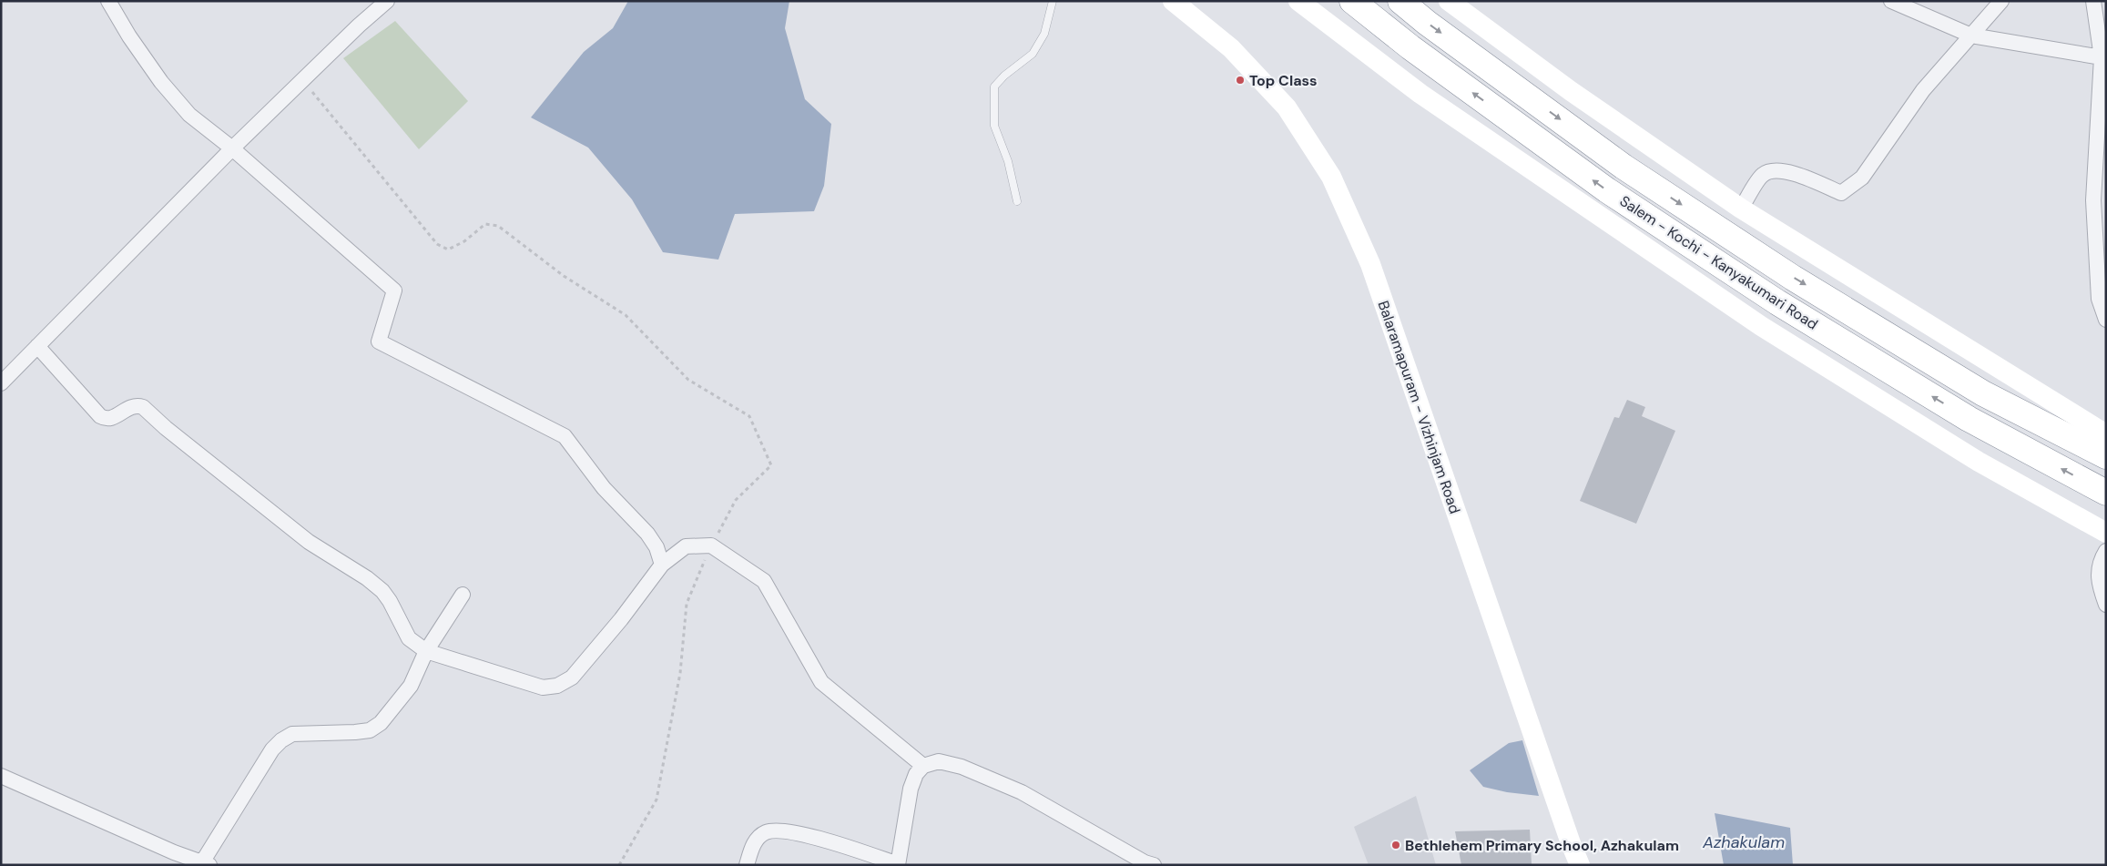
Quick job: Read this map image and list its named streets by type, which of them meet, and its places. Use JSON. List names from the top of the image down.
{
  "streets": {
    "highway": ["Salem - Kochi - Kanyakumari Road"],
    "street": ["Balaramapuram - Vizhinjam Road"]
  },
  "water": ["Azhakulam"],
  "places": ["Top Class", "Bethlehem Primary School, Azhakulam"]
}
